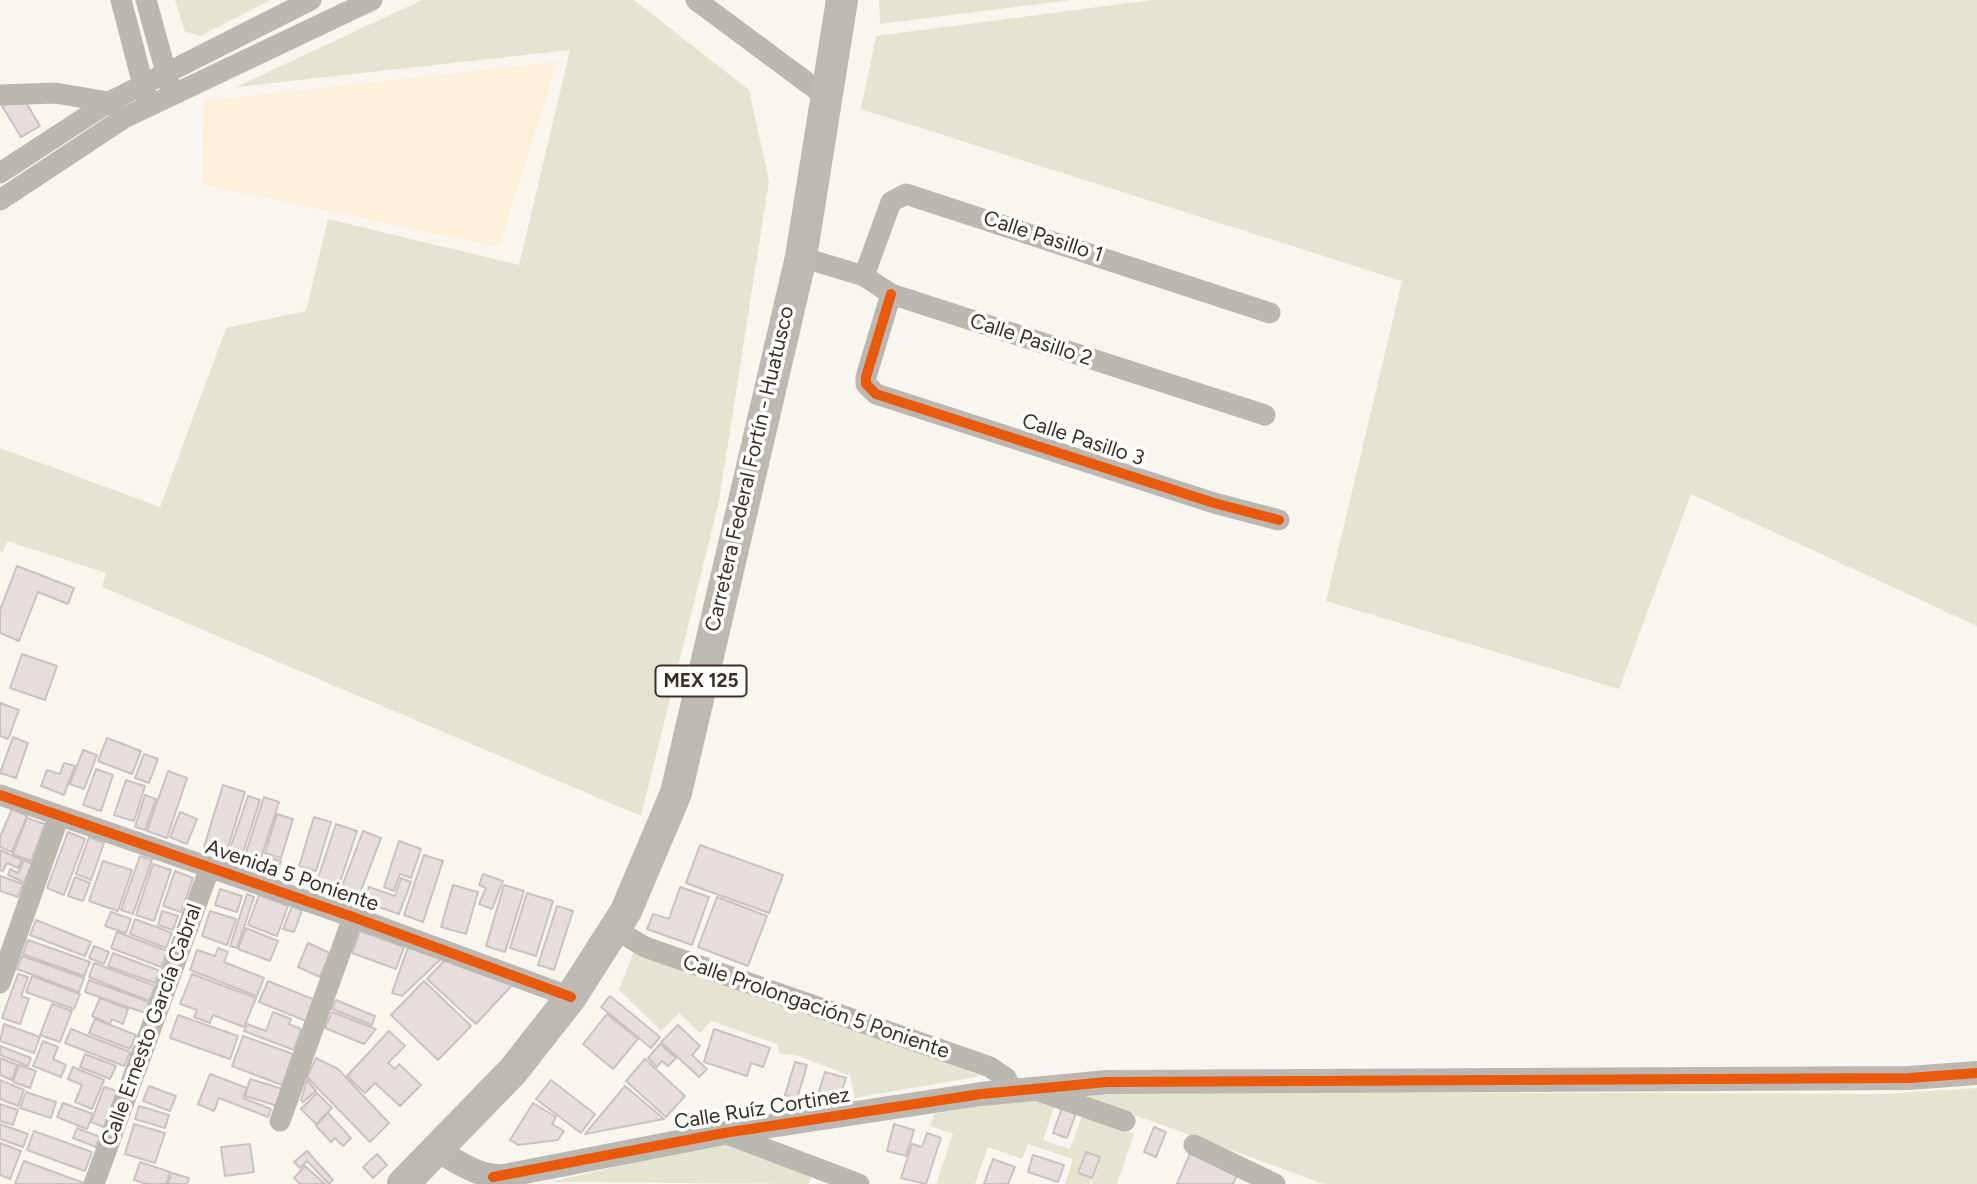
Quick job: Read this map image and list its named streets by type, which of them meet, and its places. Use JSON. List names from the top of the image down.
{
  "streets": {
    "main road": ["Carretera Federal Fortín - Huatusco", "MEX 125"],
    "street": [
      "Calle Pasillo 1",
      "Calle Pasillo 2",
      "Calle Pasillo 3",
      "Avenida 5 Poniente",
      "Calle Prolongación 5 Poniente",
      "Calle Ernesto García Cabral",
      "Calle Ruíz Cortinez"
    ]
  },
  "crossings": [
    ["Calle Pasillo 1", "Calle Pasillo 2"],
    ["Calle Pasillo 2", "Calle Pasillo 3"],
    ["Calle Pasillo 2", "Carretera Federal Fortín - Huatusco"],
    ["Carretera Federal Fortín - Huatusco", "Avenida 5 Poniente"],
    ["Carretera Federal Fortín - Huatusco", "Calle Prolongación 5 Poniente"],
    ["Avenida 5 Poniente", "Calle Ernesto García Cabral"],
    ["Calle Prolongación 5 Poniente", "Calle Ruíz Cortinez"]
  ]
}
